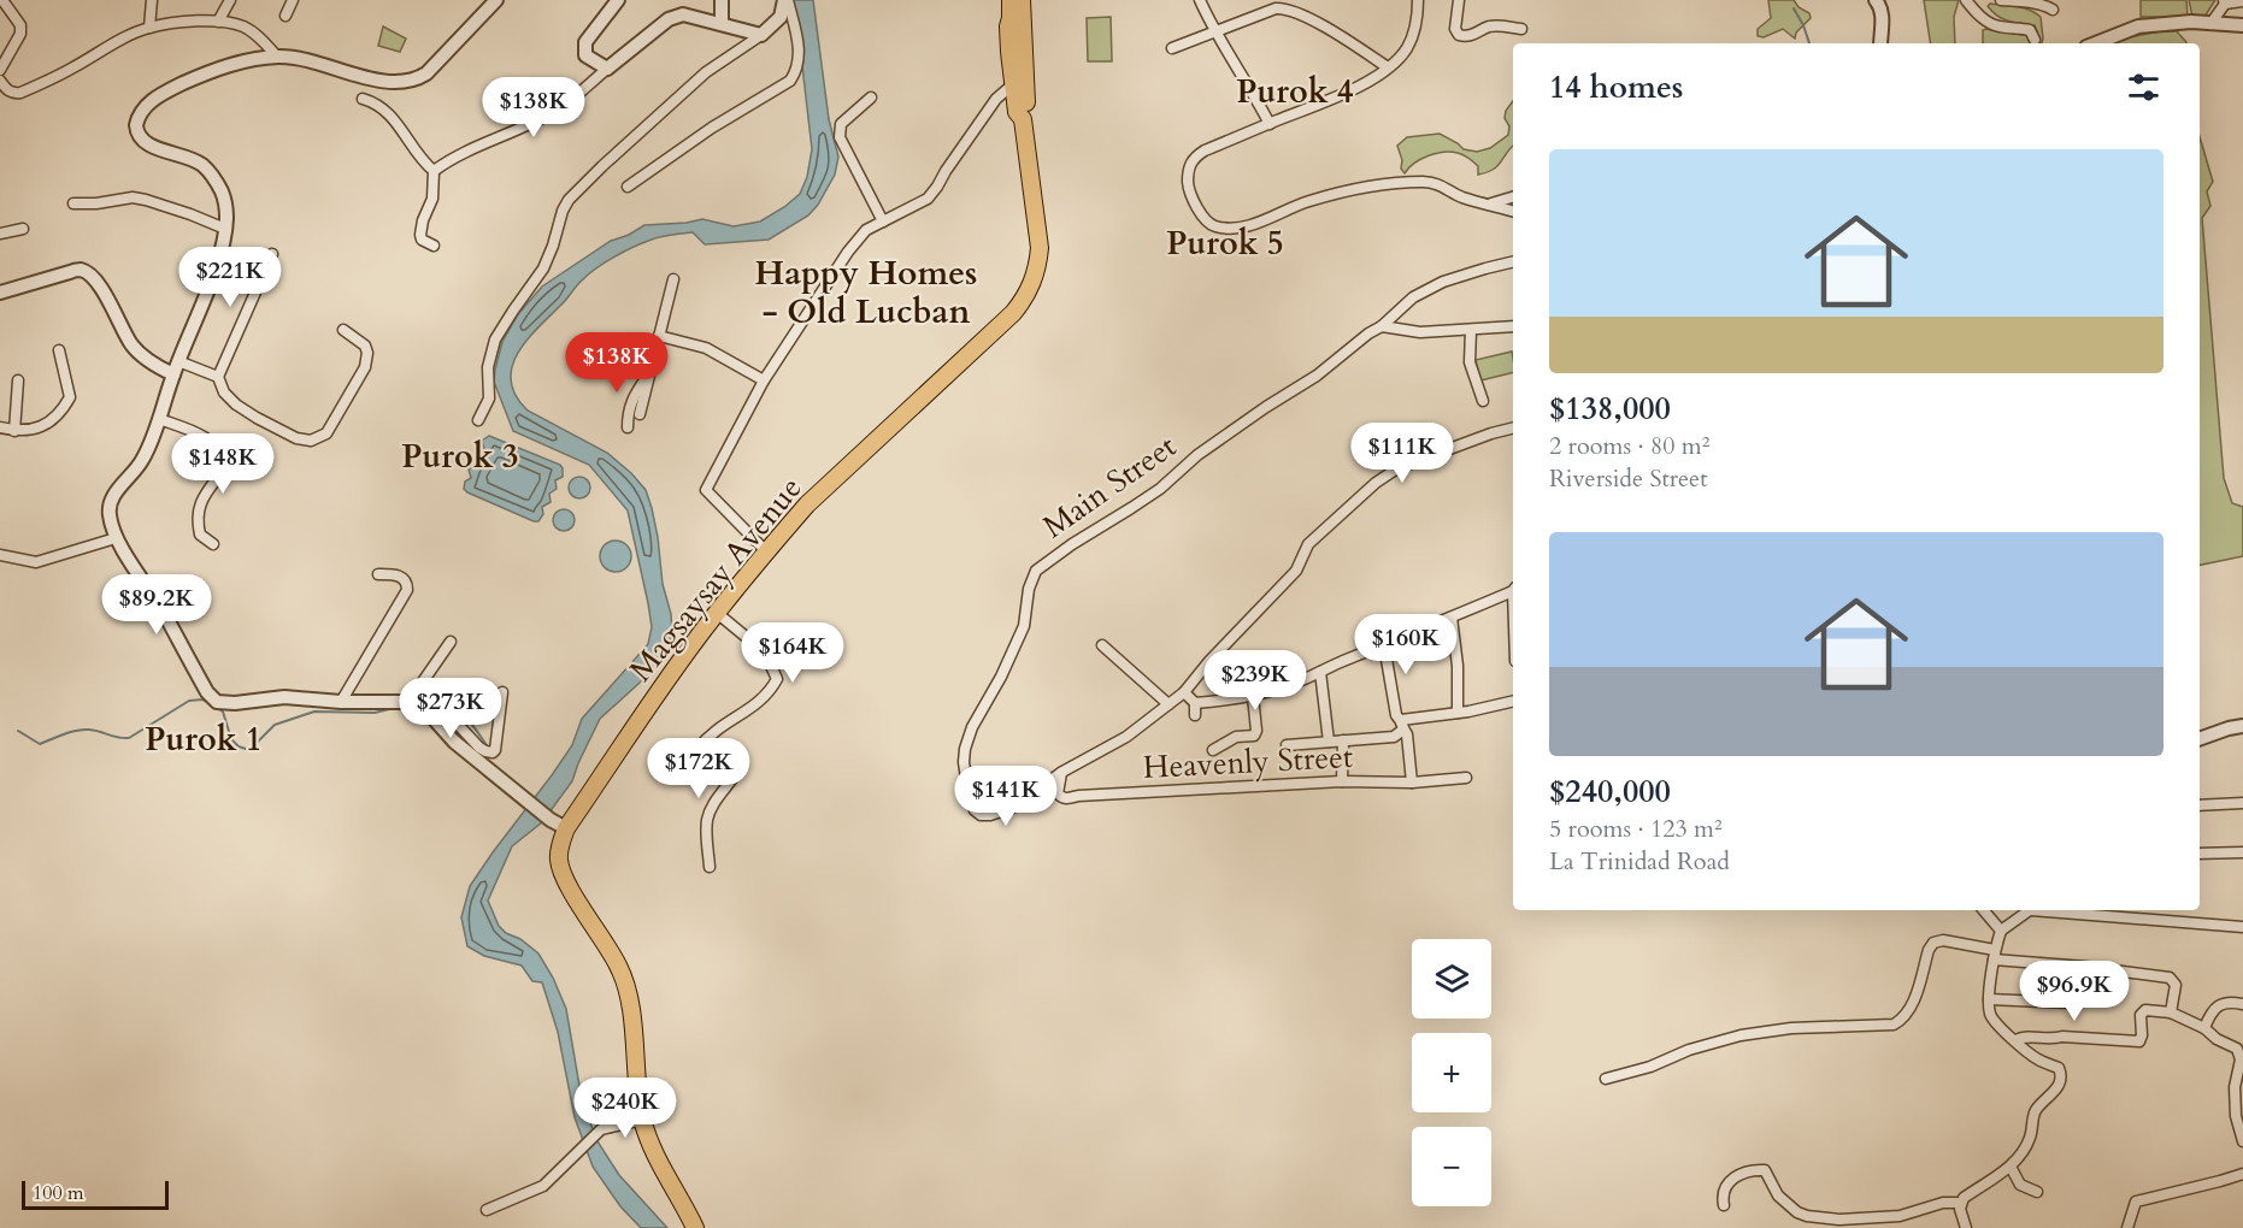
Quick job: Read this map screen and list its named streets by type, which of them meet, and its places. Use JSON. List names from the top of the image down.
{
  "streets": {
    "highway": ["Magsaysay Avenue"],
    "street": ["Main Street", "Heavenly Street"]
  },
  "crossings": [
    ["Main Street", "Heavenly Street"]
  ],
  "districts": [
    "Purok 4",
    "Purok 5",
    "Happy Homes - Old Lucban",
    "Purok 3",
    "Purok 1"
  ],
  "scale_bar": "100 m",
  "page": {
    "heading": "14 homes",
    "price": [
      "$138K",
      "$221K",
      "$138K",
      "$111K",
      "$148K",
      "$89.2K",
      "$160K",
      "$164K",
      "$239K",
      "$273K",
      "$172K",
      "$141K",
      "$96.9K",
      "$240K"
    ],
    "list": [
      {
        "name": "$138,000",
        "note": "2 rooms · 80 m² · Riverside Street"
      },
      {
        "name": "$240,000",
        "note": "5 rooms · 123 m² · La Trinidad Road"
      }
    ],
    "map_buttons": ["+", "−"],
    "scale": "100 m"
  }
}
